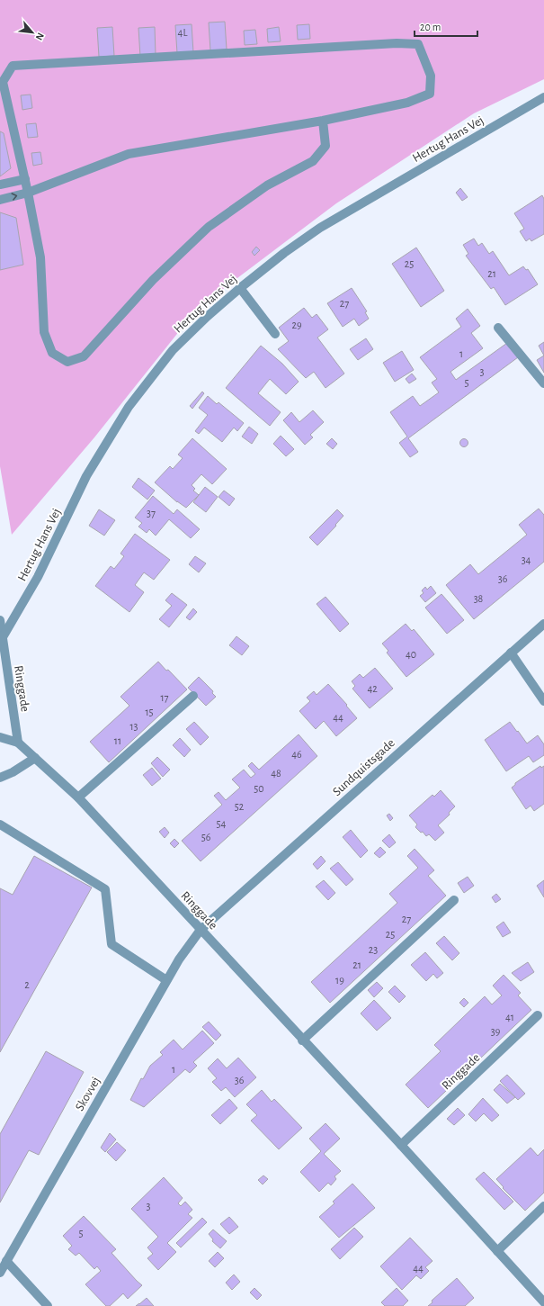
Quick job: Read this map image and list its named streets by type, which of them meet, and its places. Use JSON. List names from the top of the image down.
{
  "streets": {
    "street": [
      "Hertug Hans Vej",
      "Ringgade",
      "Sundquistsgade",
      "Skovvej"
    ]
  },
  "crossings": [
    ["Hertug Hans Vej", "Ringgade"],
    ["Ringgade", "Sundquistsgade"],
    ["Ringgade", "Skovvej"],
    ["Sundquistsgade", "Skovvej"]
  ],
  "house_numbers": [
    "4L",
    "25",
    "21",
    "27",
    "29",
    "1",
    "3",
    "5",
    "37",
    "34",
    "36",
    "38",
    "40",
    "42",
    "17",
    "15",
    "44",
    "13",
    "11",
    "46",
    "48",
    "50",
    "52",
    "54",
    "56",
    "27",
    "25",
    "23",
    "21",
    "19",
    "2",
    "41",
    "39",
    "1",
    "36",
    "3",
    "5",
    "44"
  ],
  "scale_bar": "20 m",
  "north": "bottom right"
}
